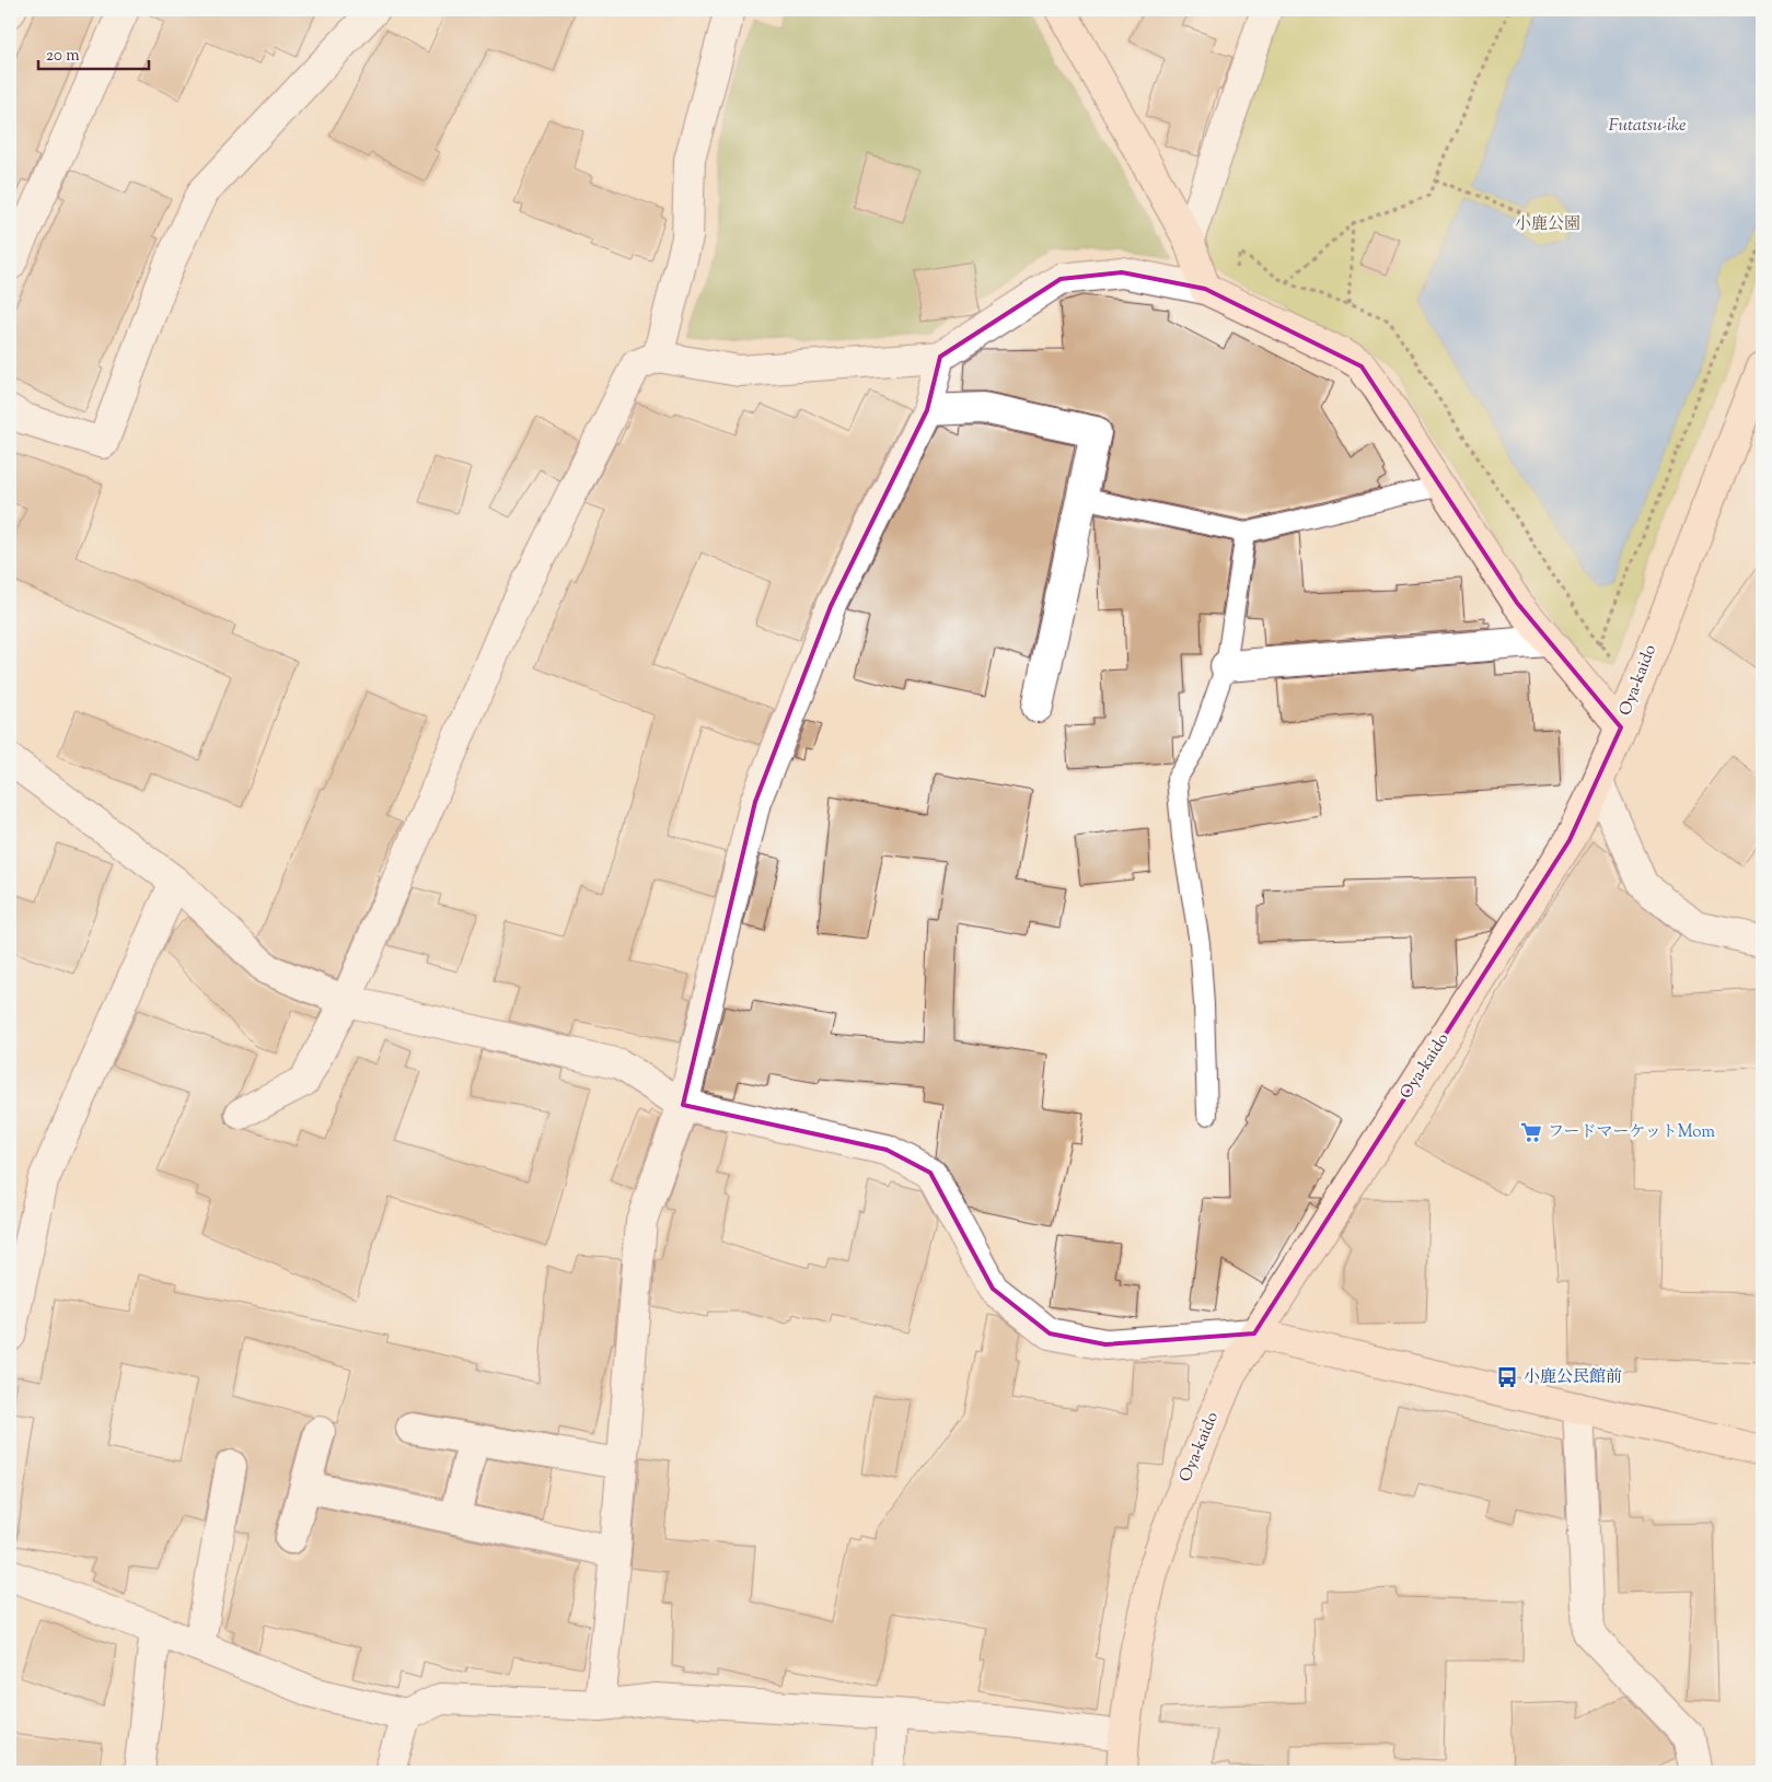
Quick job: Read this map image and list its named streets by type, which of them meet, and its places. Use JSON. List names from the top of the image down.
{
  "streets": {
    "street": ["Oya-kaido"]
  },
  "water": ["Futatsu-ike"],
  "parks": ["小鹿公園"],
  "places": {
    "supermarket": ["フードマーケットMom"],
    "bus stop": ["小鹿公民館前"]
  },
  "scale_bar": "20 m"
}
